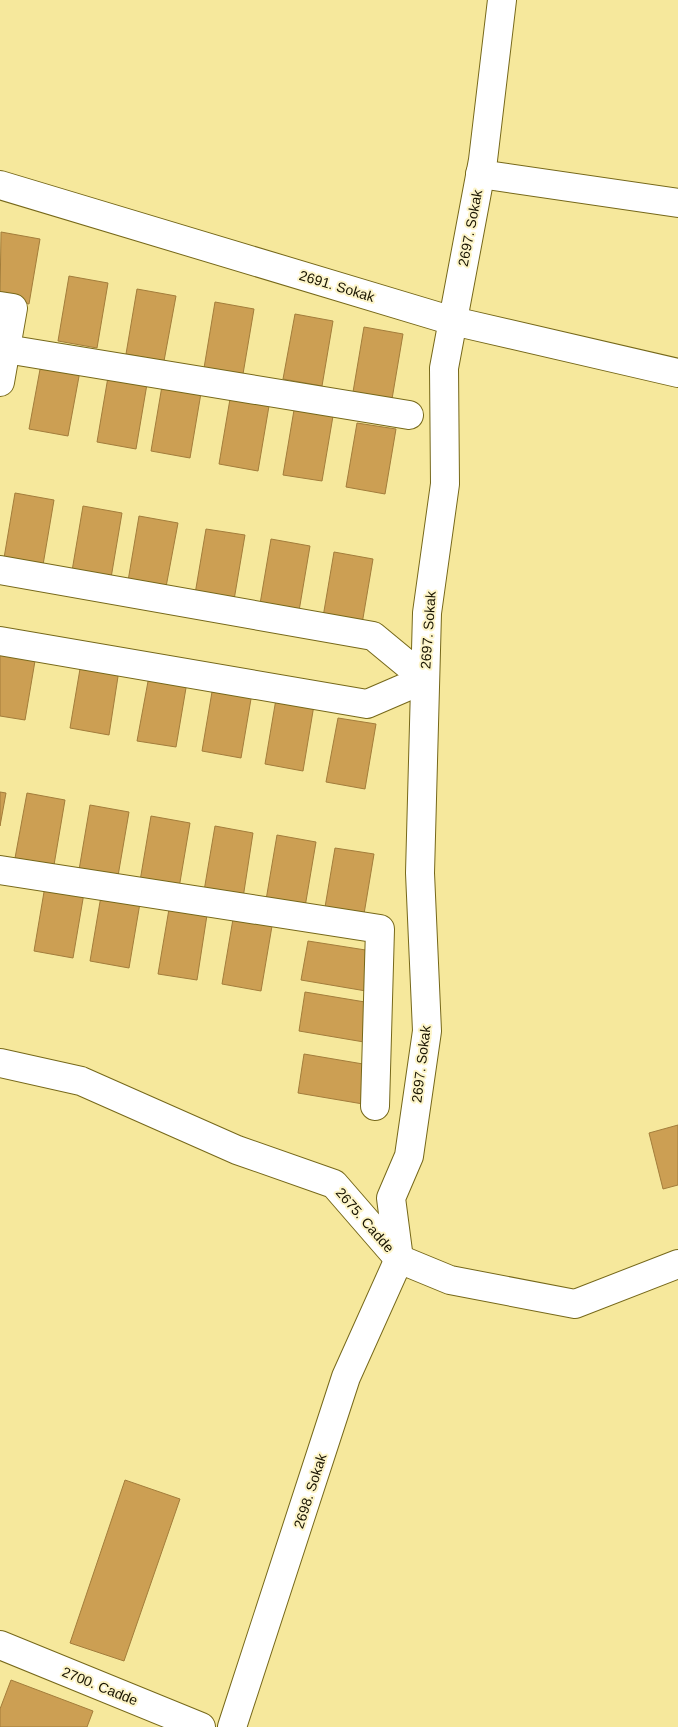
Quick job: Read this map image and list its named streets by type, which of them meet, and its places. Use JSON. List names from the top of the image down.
{
  "streets": {
    "street": [
      "2697. Sokak",
      "2691. Sokak",
      "2675. Cadde",
      "2698. Sokak",
      "2700. Cadde"
    ]
  },
  "crossings": [
    ["2697. Sokak", "2691. Sokak"],
    ["2697. Sokak", "2675. Cadde"],
    ["2697. Sokak", "2698. Sokak"],
    ["2675. Cadde", "2698. Sokak"]
  ]
}
